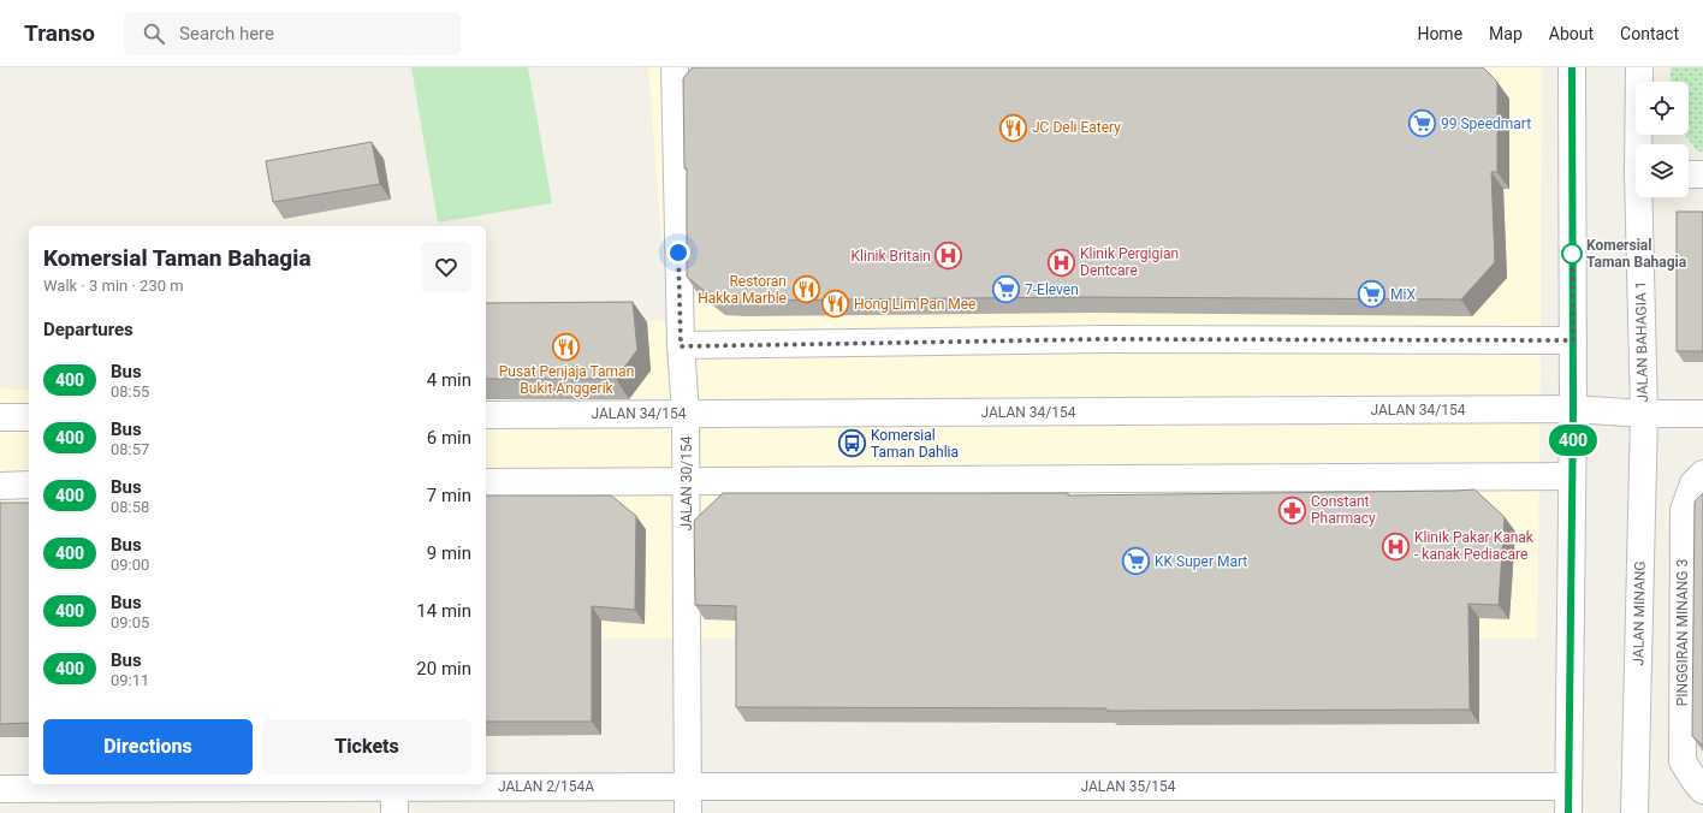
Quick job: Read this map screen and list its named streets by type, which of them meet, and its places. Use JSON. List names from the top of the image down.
{
  "streets": {
    "street": [
      "JALAN BAHAGIA 1",
      "JALAN 34/154",
      "JALAN 30/154",
      "JALAN MINANG",
      "PINGGIRAN MINANG 3",
      "JALAN 2/154A",
      "JALAN 35/154"
    ]
  },
  "crossings": [
    ["JALAN BAHAGIA 1", "JALAN 34/154"],
    ["JALAN BAHAGIA 1", "JALAN MINANG"],
    ["JALAN 34/154", "JALAN 30/154"],
    ["JALAN 34/154", "JALAN MINANG"],
    ["JALAN 30/154", "JALAN 2/154A"],
    ["JALAN 30/154", "JALAN 35/154"],
    ["JALAN 2/154A", "JALAN 35/154"]
  ],
  "places": {
    "supermarket": [
      "99 Speedmart",
      "7-Eleven",
      "MiX",
      "KK Super Mart"
    ],
    "restaurant": [
      "JC Deli Eatery",
      "Restoran Hakka Marble",
      "Hong Lim Pan Mee",
      "Pusat Penjaja Taman Bukit Anggerik"
    ],
    "other": ["Komersial Taman Bahagia"],
    "hospital": ["Klinik Britain", "Klinik Pergigian Dentcare", "Klinik Pakar Kanak - kanak Pediacare"],
    "bus stop": ["Komersial Taman Dahlia"],
    "pharmacy": ["Constant Pharmacy"]
  },
  "lines": ["bus line 400"],
  "page": {
    "header": "Transo",
    "search": "Search here",
    "nav": [
      "Home",
      "Map",
      "About",
      "Contact"
    ],
    "on_map": "400",
    "heading": [
      ["Komersial Taman Bahagia", "Walk · 3 min · 230 m"],
      "Departures"
    ],
    "list": [
      {
        "mark": "400",
        "name": "Bus",
        "note": "08:55",
        "value": "4 min"
      },
      {
        "mark": "400",
        "name": "Bus",
        "note": "08:57",
        "value": "6 min"
      },
      {
        "mark": "400",
        "name": "Bus",
        "note": "08:58",
        "value": "7 min"
      },
      {
        "mark": "400",
        "name": "Bus",
        "note": "09:00",
        "value": "9 min"
      },
      {
        "mark": "400",
        "name": "Bus",
        "note": "09:05",
        "value": "14 min"
      },
      {
        "mark": "400",
        "name": "Bus",
        "note": "09:11",
        "value": "20 min"
      }
    ],
    "buttons": ["Directions", "Tickets"]
  }
}
